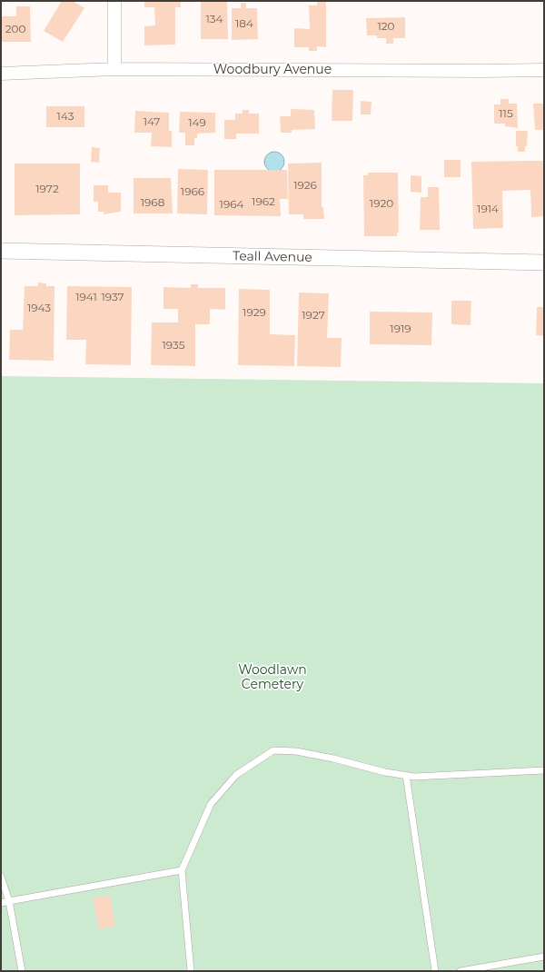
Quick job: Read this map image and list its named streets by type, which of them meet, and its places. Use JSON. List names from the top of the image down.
{
  "streets": {
    "street": ["Woodbury Avenue", "Teall Avenue"]
  },
  "parks": ["Woodlawn Cemetery"],
  "house_numbers": [
    "134",
    "184",
    "120",
    "200",
    "115",
    "143",
    "147",
    "149",
    "1926",
    "1972",
    "1966",
    "1962",
    "1968",
    "1920",
    "1964",
    "1914",
    "1941",
    "1937",
    "1943",
    "1929",
    "1927",
    "1919",
    "1935"
  ]
}
